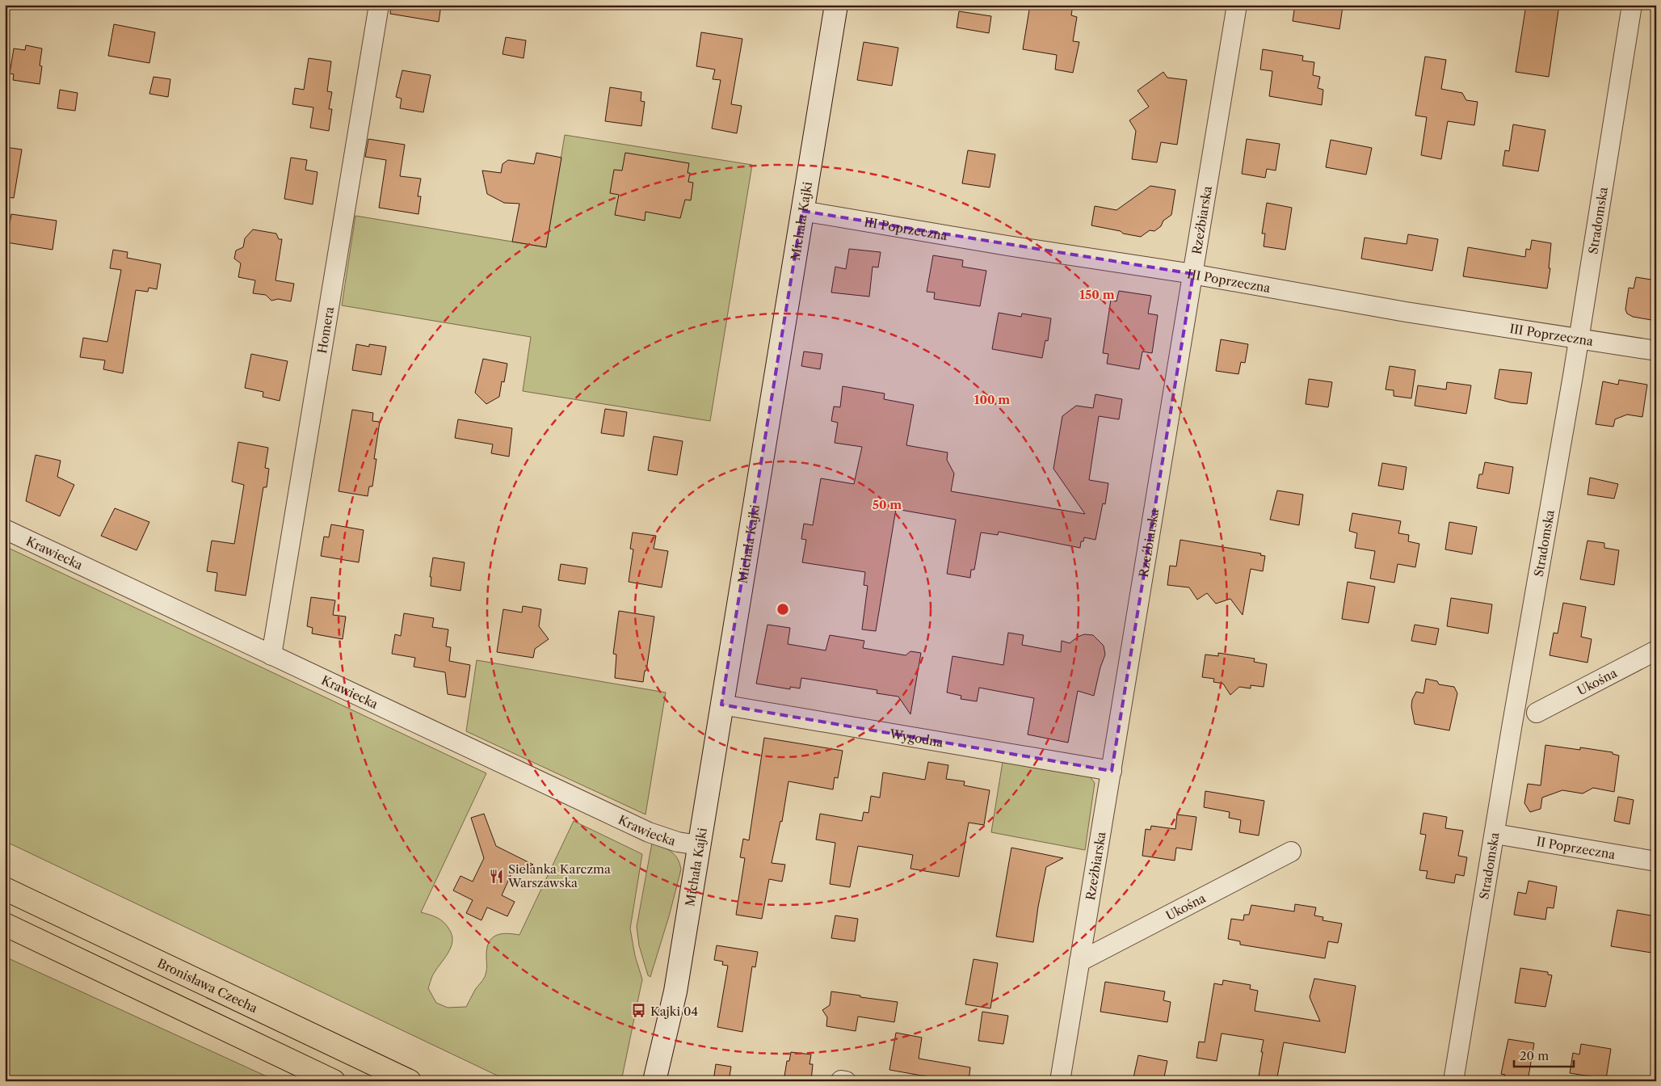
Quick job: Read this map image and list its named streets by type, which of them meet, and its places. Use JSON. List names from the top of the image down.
{
  "streets": {
    "main road": ["Bronisława Czecha"],
    "street": [
      "Rzeźbiarska",
      "Michała Kajki",
      "Stradomska",
      "III Poprzeczna",
      "Homera",
      "Krawiecka",
      "Ukośna",
      "Wygodna",
      "II Poprzeczna"
    ]
  },
  "crossings": [
    ["Rzeźbiarska", "III Poprzeczna"],
    ["Rzeźbiarska", "Ukośna"],
    ["Rzeźbiarska", "Wygodna"],
    ["Michała Kajki", "III Poprzeczna"],
    ["Michała Kajki", "Krawiecka"],
    ["Michała Kajki", "Wygodna"],
    ["Stradomska", "III Poprzeczna"],
    ["Stradomska", "II Poprzeczna"],
    ["Homera", "Krawiecka"]
  ],
  "places": {
    "restaurant": ["Sielanka Karczma Warszawska"],
    "bus stop": ["Kajki 04"]
  },
  "scale_bar": "20 m",
  "rings": ["150 m", "100 m", "50 m"]
}
